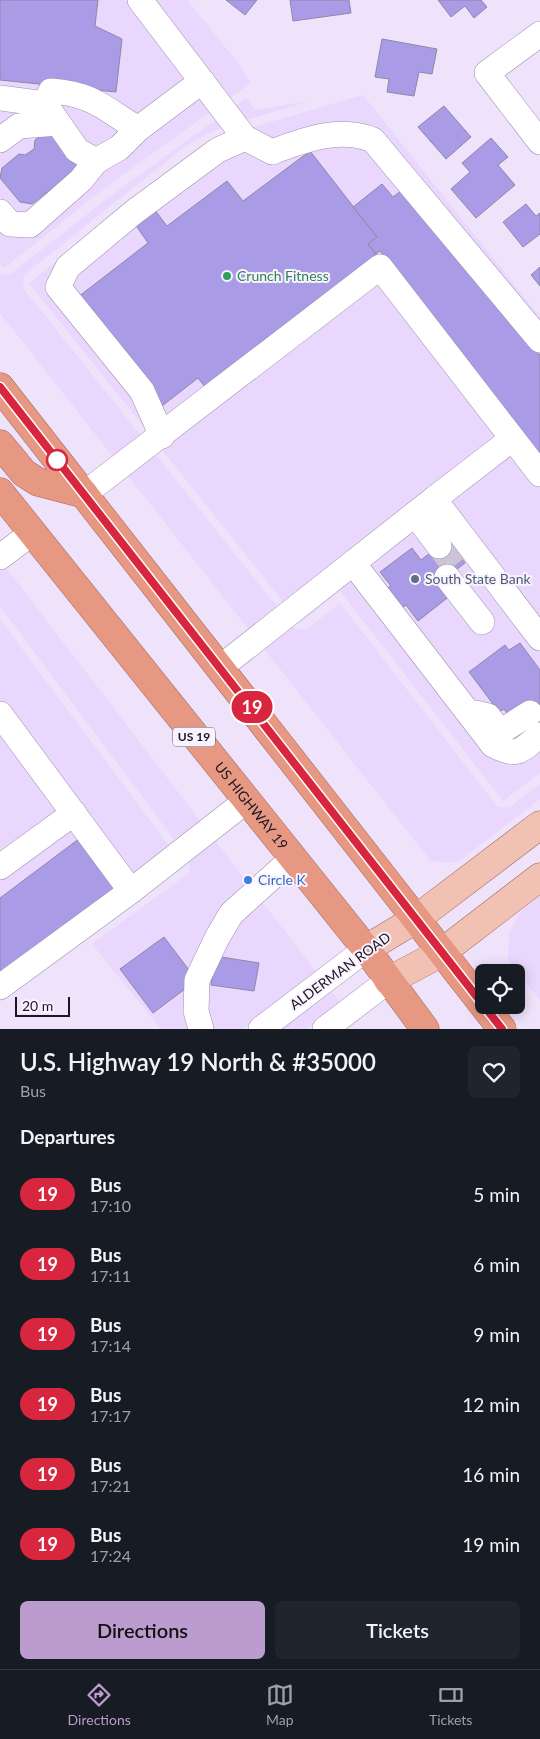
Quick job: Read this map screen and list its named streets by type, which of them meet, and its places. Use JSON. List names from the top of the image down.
{
  "streets": {
    "highway": ["US 19", "US HIGHWAY 19"],
    "main road": ["ALDERMAN ROAD"]
  },
  "crossings": [
    ["US HIGHWAY 19", "ALDERMAN ROAD"]
  ],
  "places": ["Crunch Fitness", "South State Bank", "Circle K"],
  "lines": ["bus line 19"],
  "scale_bar": "20 m",
  "page": {
    "on_map": "19",
    "scale": "20 m",
    "heading": [
      ["U.S. Highway 19 North & #35000", "Bus"],
      "Departures"
    ],
    "list": [
      {
        "mark": "19",
        "name": "Bus",
        "note": "17:10",
        "value": "5 min"
      },
      {
        "mark": "19",
        "name": "Bus",
        "note": "17:11",
        "value": "6 min"
      },
      {
        "mark": "19",
        "name": "Bus",
        "note": "17:14",
        "value": "9 min"
      },
      {
        "mark": "19",
        "name": "Bus",
        "note": "17:17",
        "value": "12 min"
      },
      {
        "mark": "19",
        "name": "Bus",
        "note": "17:21",
        "value": "16 min"
      },
      {
        "mark": "19",
        "name": "Bus",
        "note": "17:24",
        "value": "19 min"
      }
    ],
    "buttons": ["Directions", "Tickets"],
    "tabs": ["Directions", "Map", "Tickets"]
  }
}
